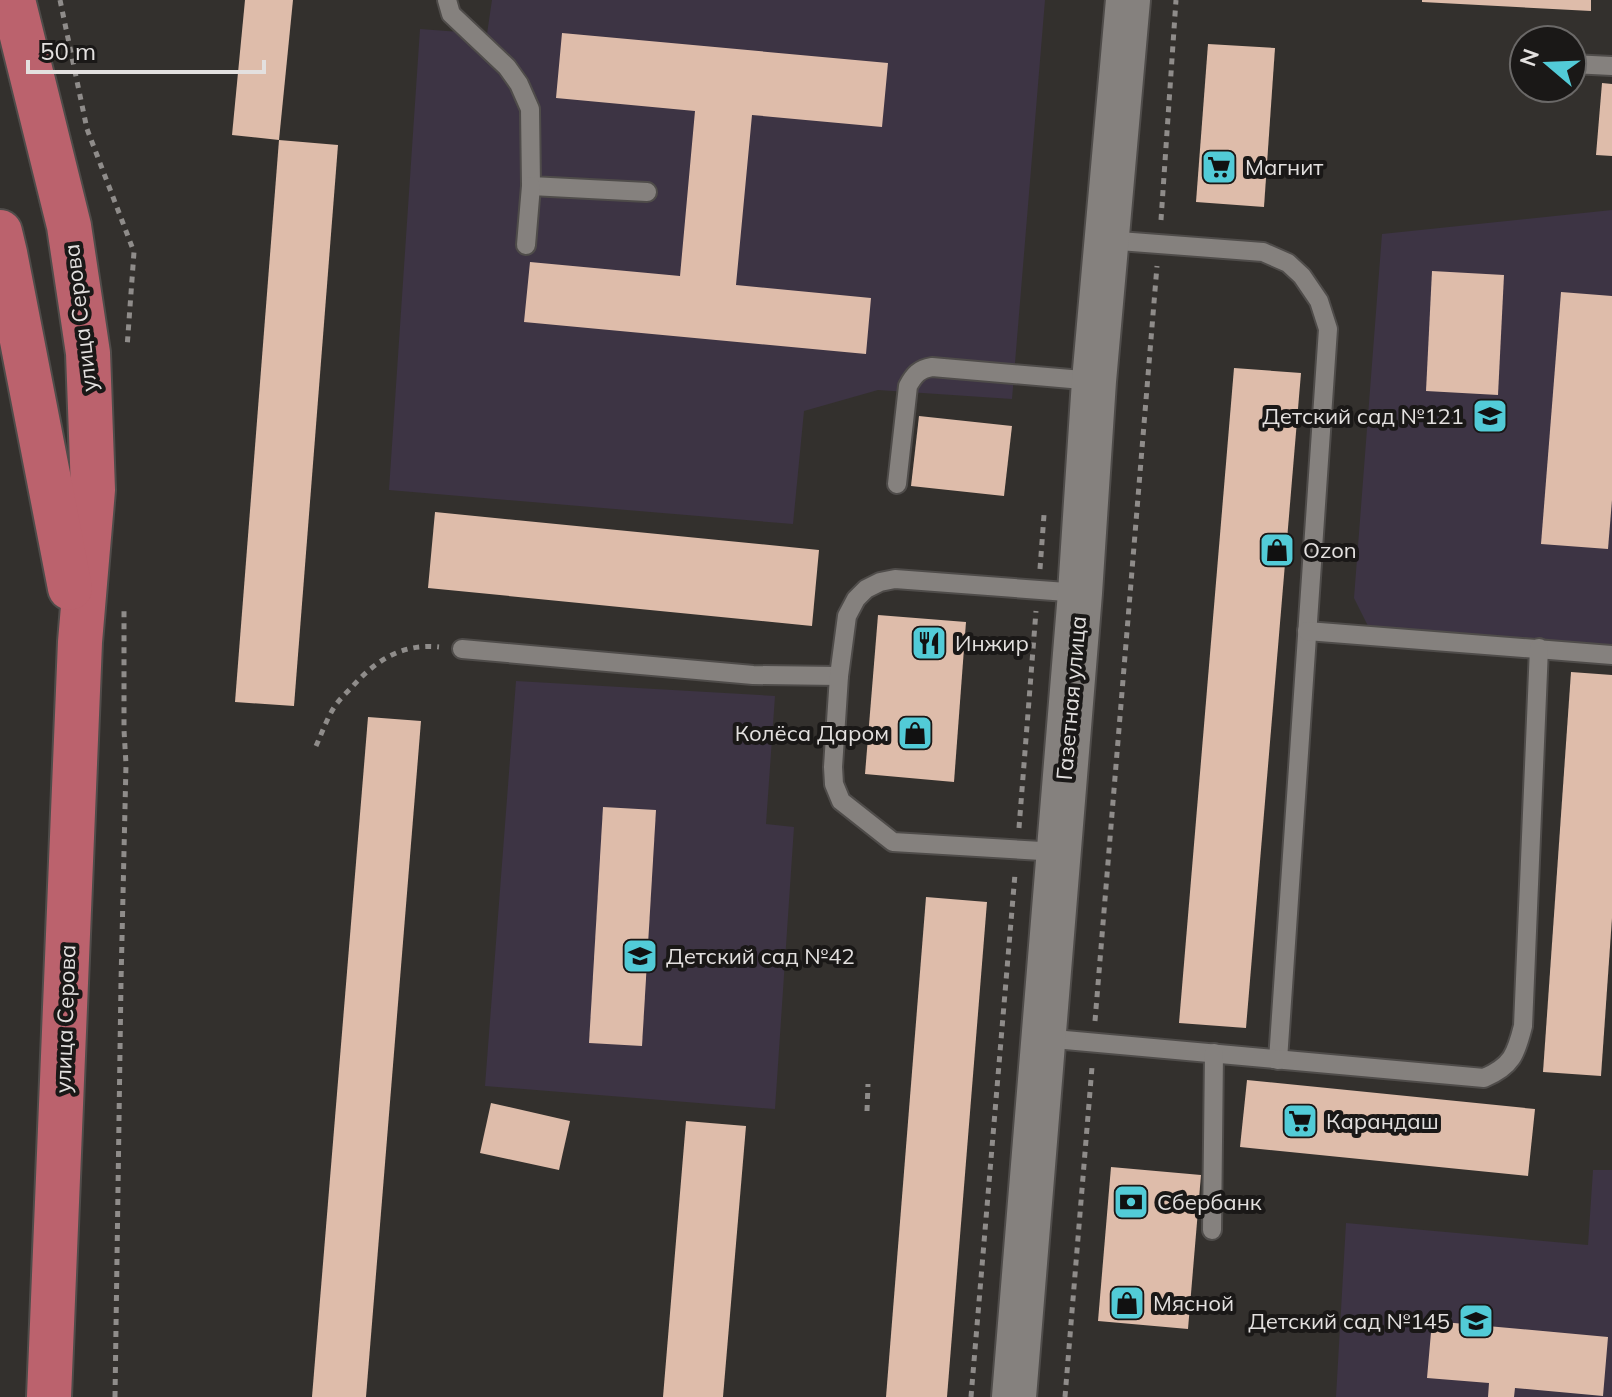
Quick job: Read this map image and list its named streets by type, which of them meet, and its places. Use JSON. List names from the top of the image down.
{
  "streets": {
    "main road": ["улица Серова", "Газетная улица"]
  },
  "places": {
    "supermarket": ["Магнит", "Карандаш"],
    "school or university": ["Детский сад №121", "Детский сад №42", "Детский сад №145"],
    "shop": ["Ozon", "Колёса Даром", "Мясной"],
    "restaurant": ["Инжир"],
    "bank": ["Сбербанк"]
  },
  "scale_bar": "50 m",
  "north": "left"
}
